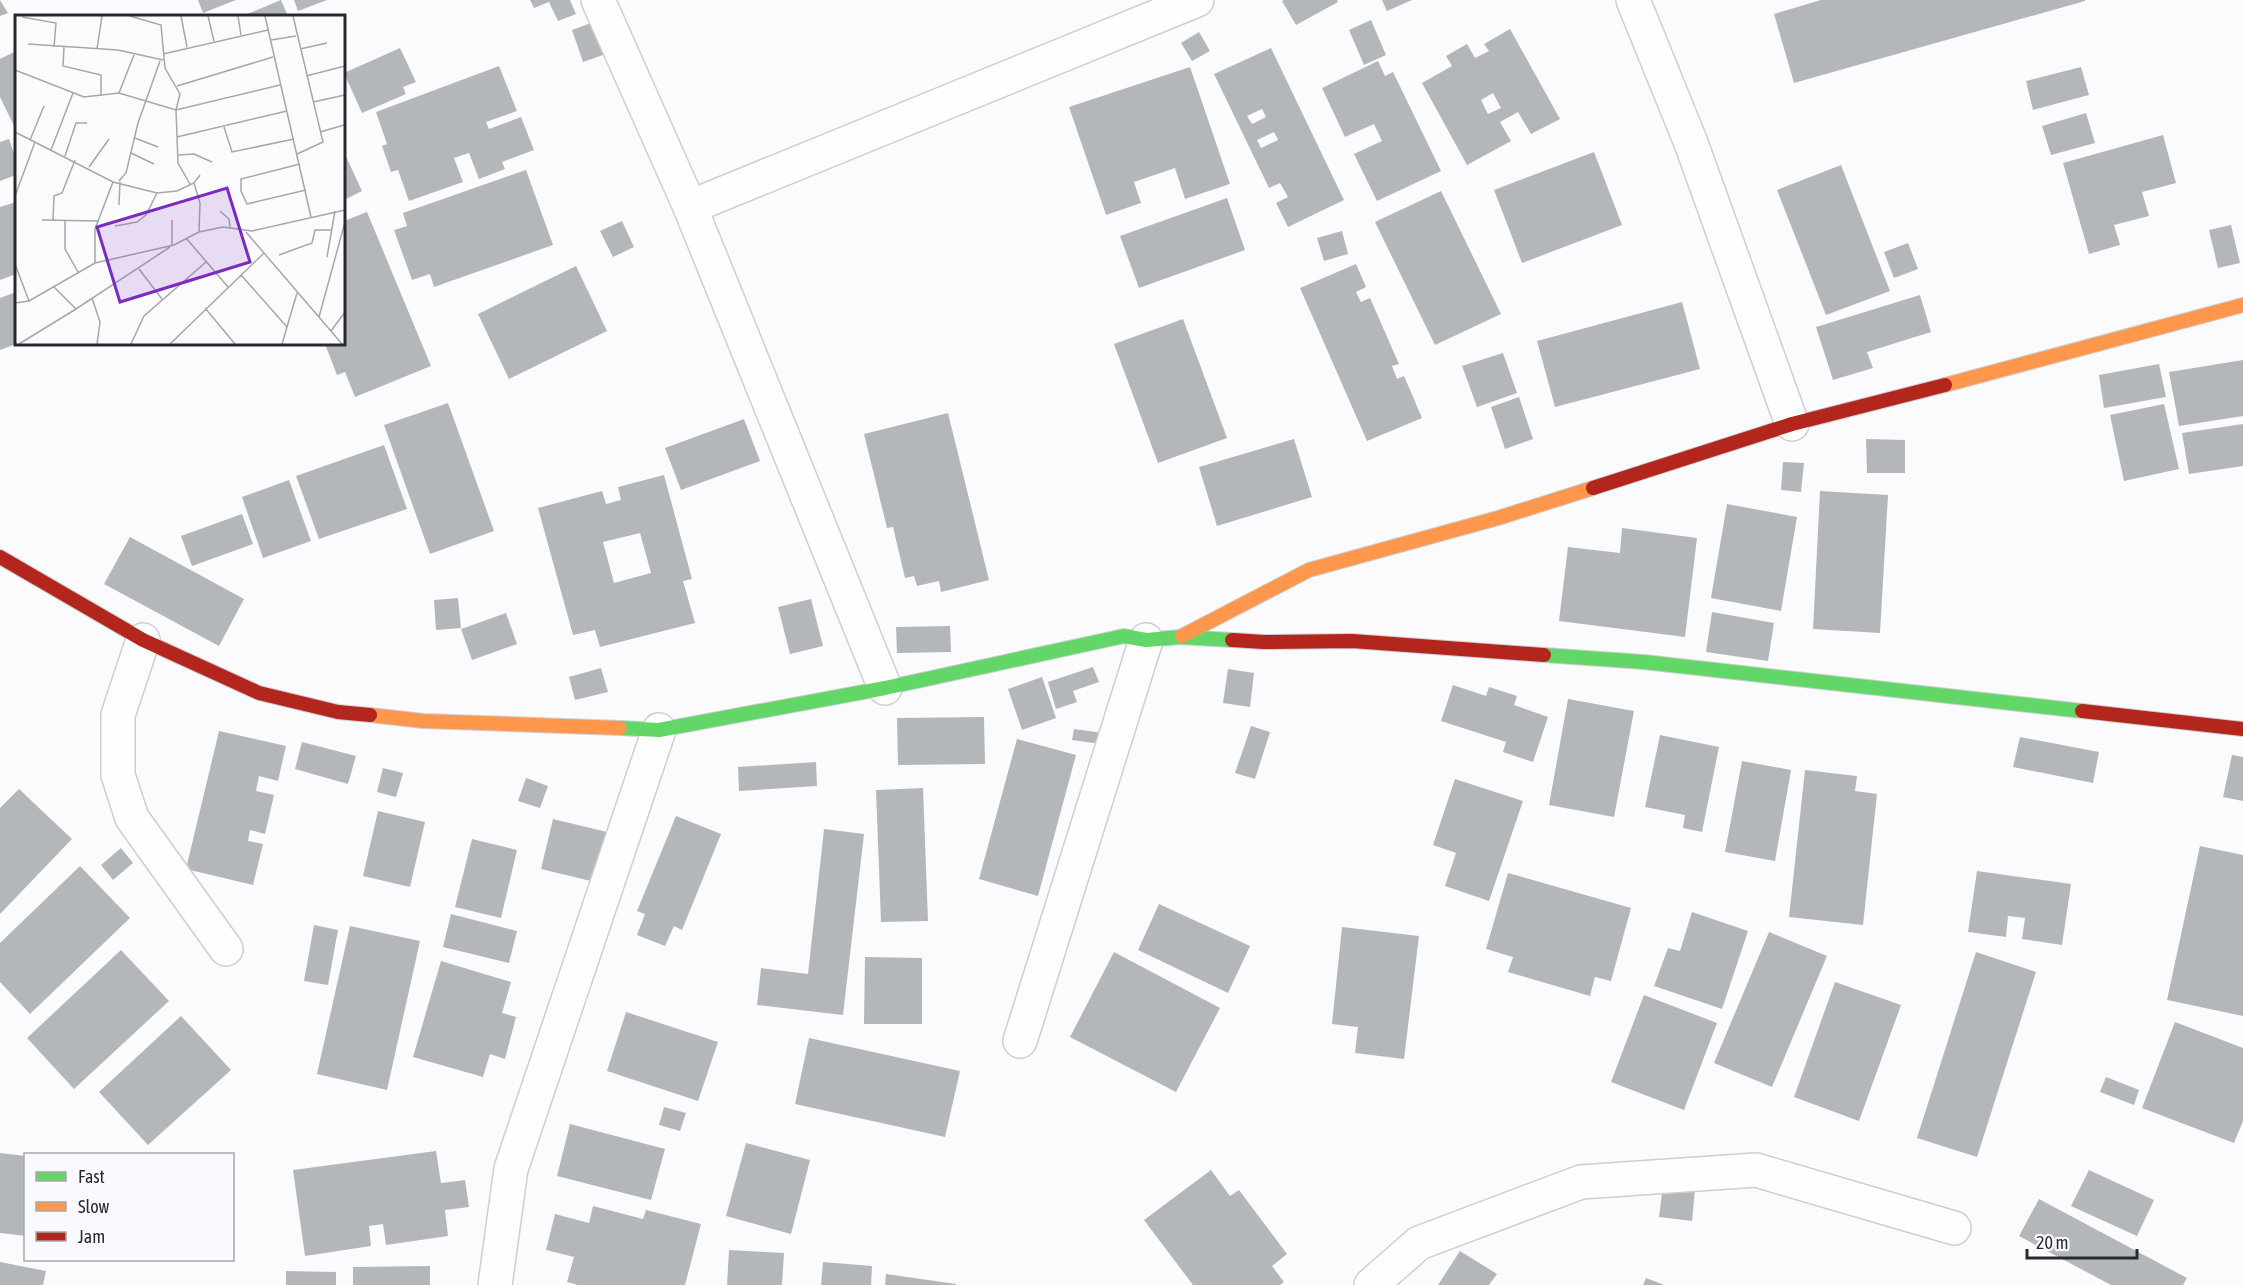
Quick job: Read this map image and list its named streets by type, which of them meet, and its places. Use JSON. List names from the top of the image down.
{
  "legend": ["Fast", "Slow", "Jam"],
  "scale_bar": "20 m"
}
